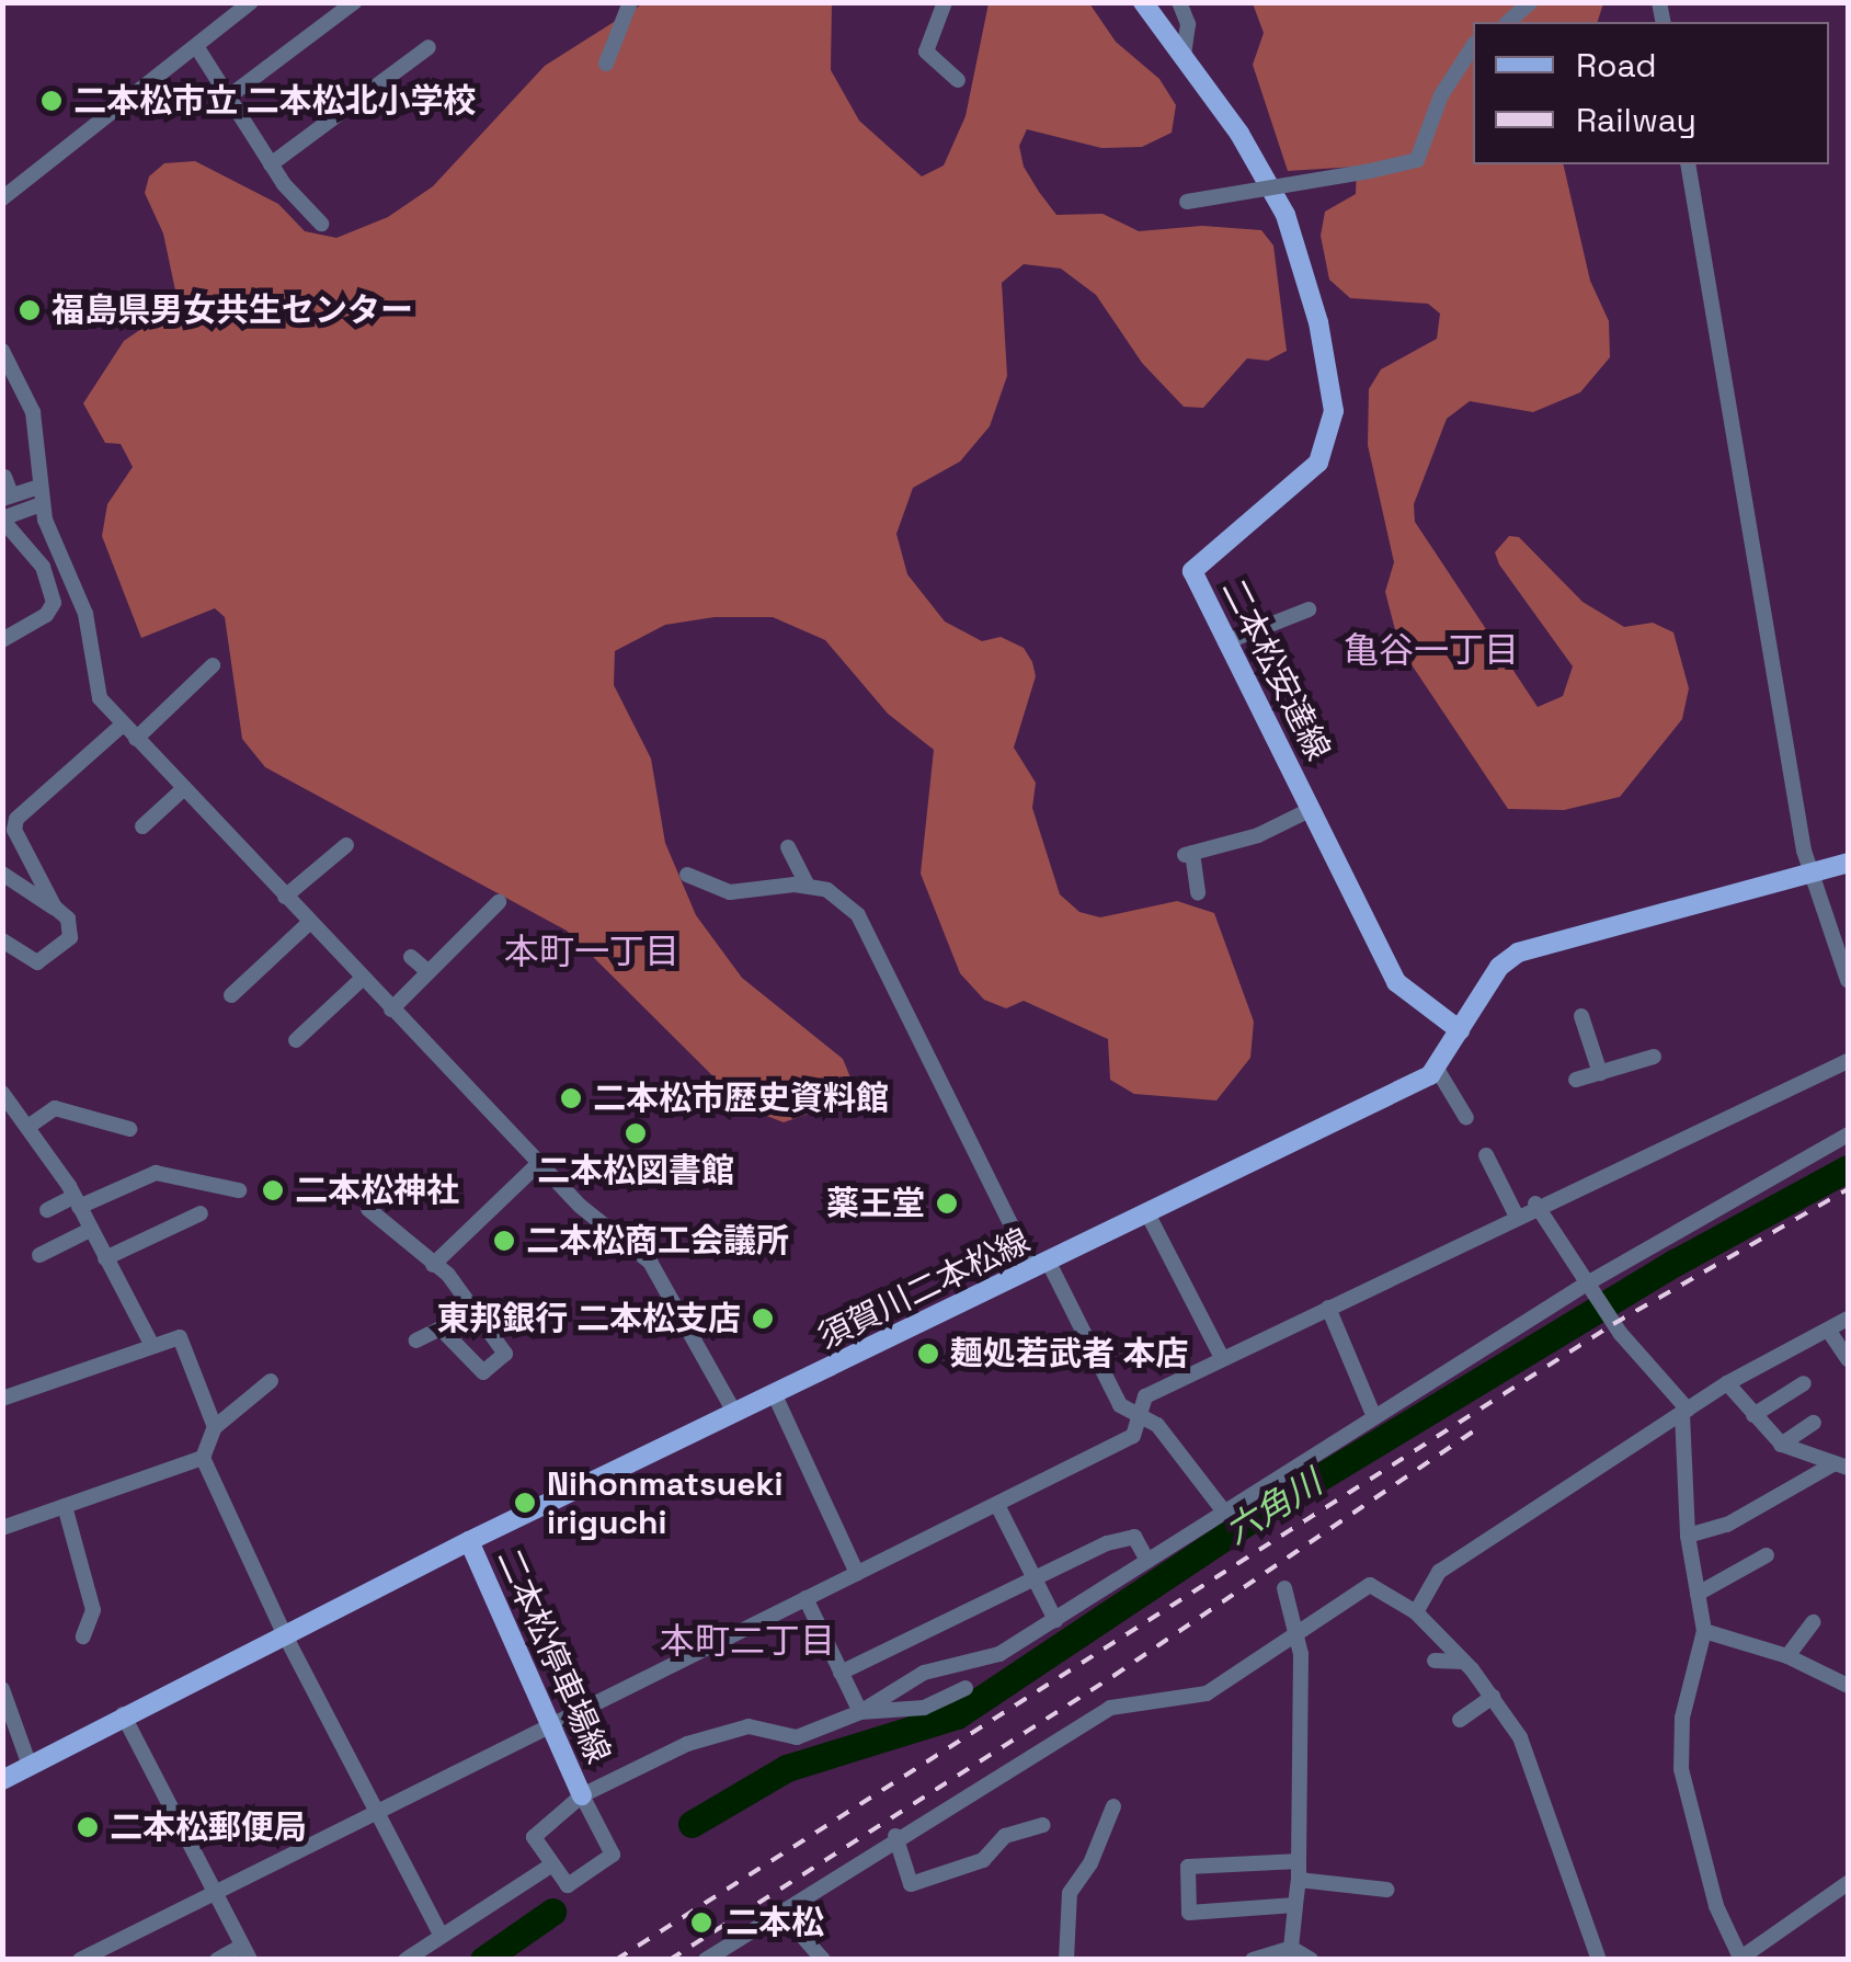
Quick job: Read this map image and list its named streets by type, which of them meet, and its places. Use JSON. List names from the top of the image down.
{
  "streets": {
    "main road": ["二本松安達線", "須賀川二本松線", "二本松停車場線"]
  },
  "crossings": [
    ["須賀川二本松線", "二本松停車場線"]
  ],
  "districts": ["亀谷一丁目", "本町一丁目", "本町二丁目"],
  "water": ["六角川"],
  "places": [
    "二本松市立 二本松北小学校",
    "福島県男女共生センター",
    "二本松市歴史資料館",
    "二本松図書館",
    "二本松神社",
    "薬王堂",
    "二本松商工会議所",
    "東邦銀行 二本松支店",
    "麺処若武者 本店",
    "Nihonmatsueki iriguchi",
    "二本松郵便局",
    "二本松"
  ],
  "legend": ["Road", "Railway"]
}
